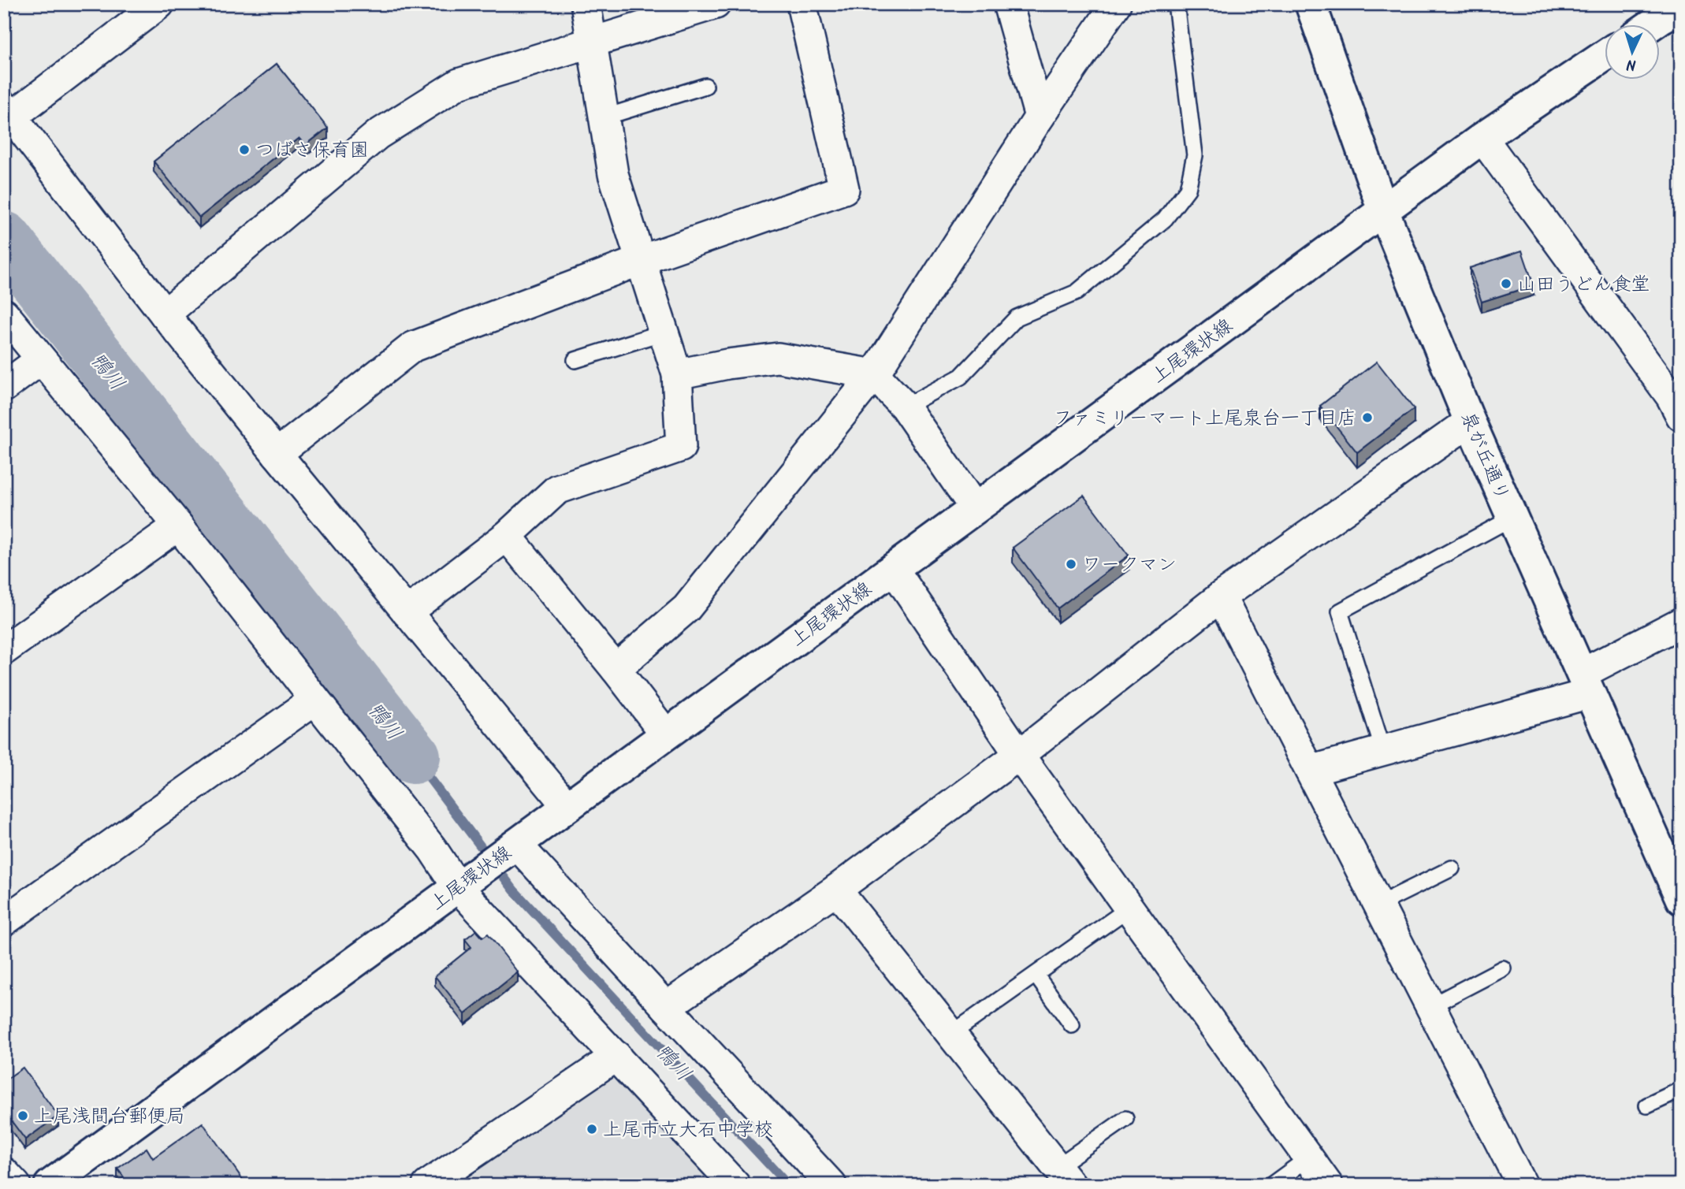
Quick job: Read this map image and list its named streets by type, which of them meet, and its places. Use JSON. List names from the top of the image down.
{
  "streets": {
    "main road": ["上尾環状線", "泉が丘通り"]
  },
  "crossings": [
    ["上尾環状線", "泉が丘通り"]
  ],
  "water": ["鴨川"],
  "places": [
    "つばさ保育園",
    "山田うどん食堂",
    "ファミリーマート上尾泉台一丁目店",
    "ワークマン",
    "上尾浅間台郵便局",
    "上尾市立大石中学校"
  ],
  "north": "bottom"
}
